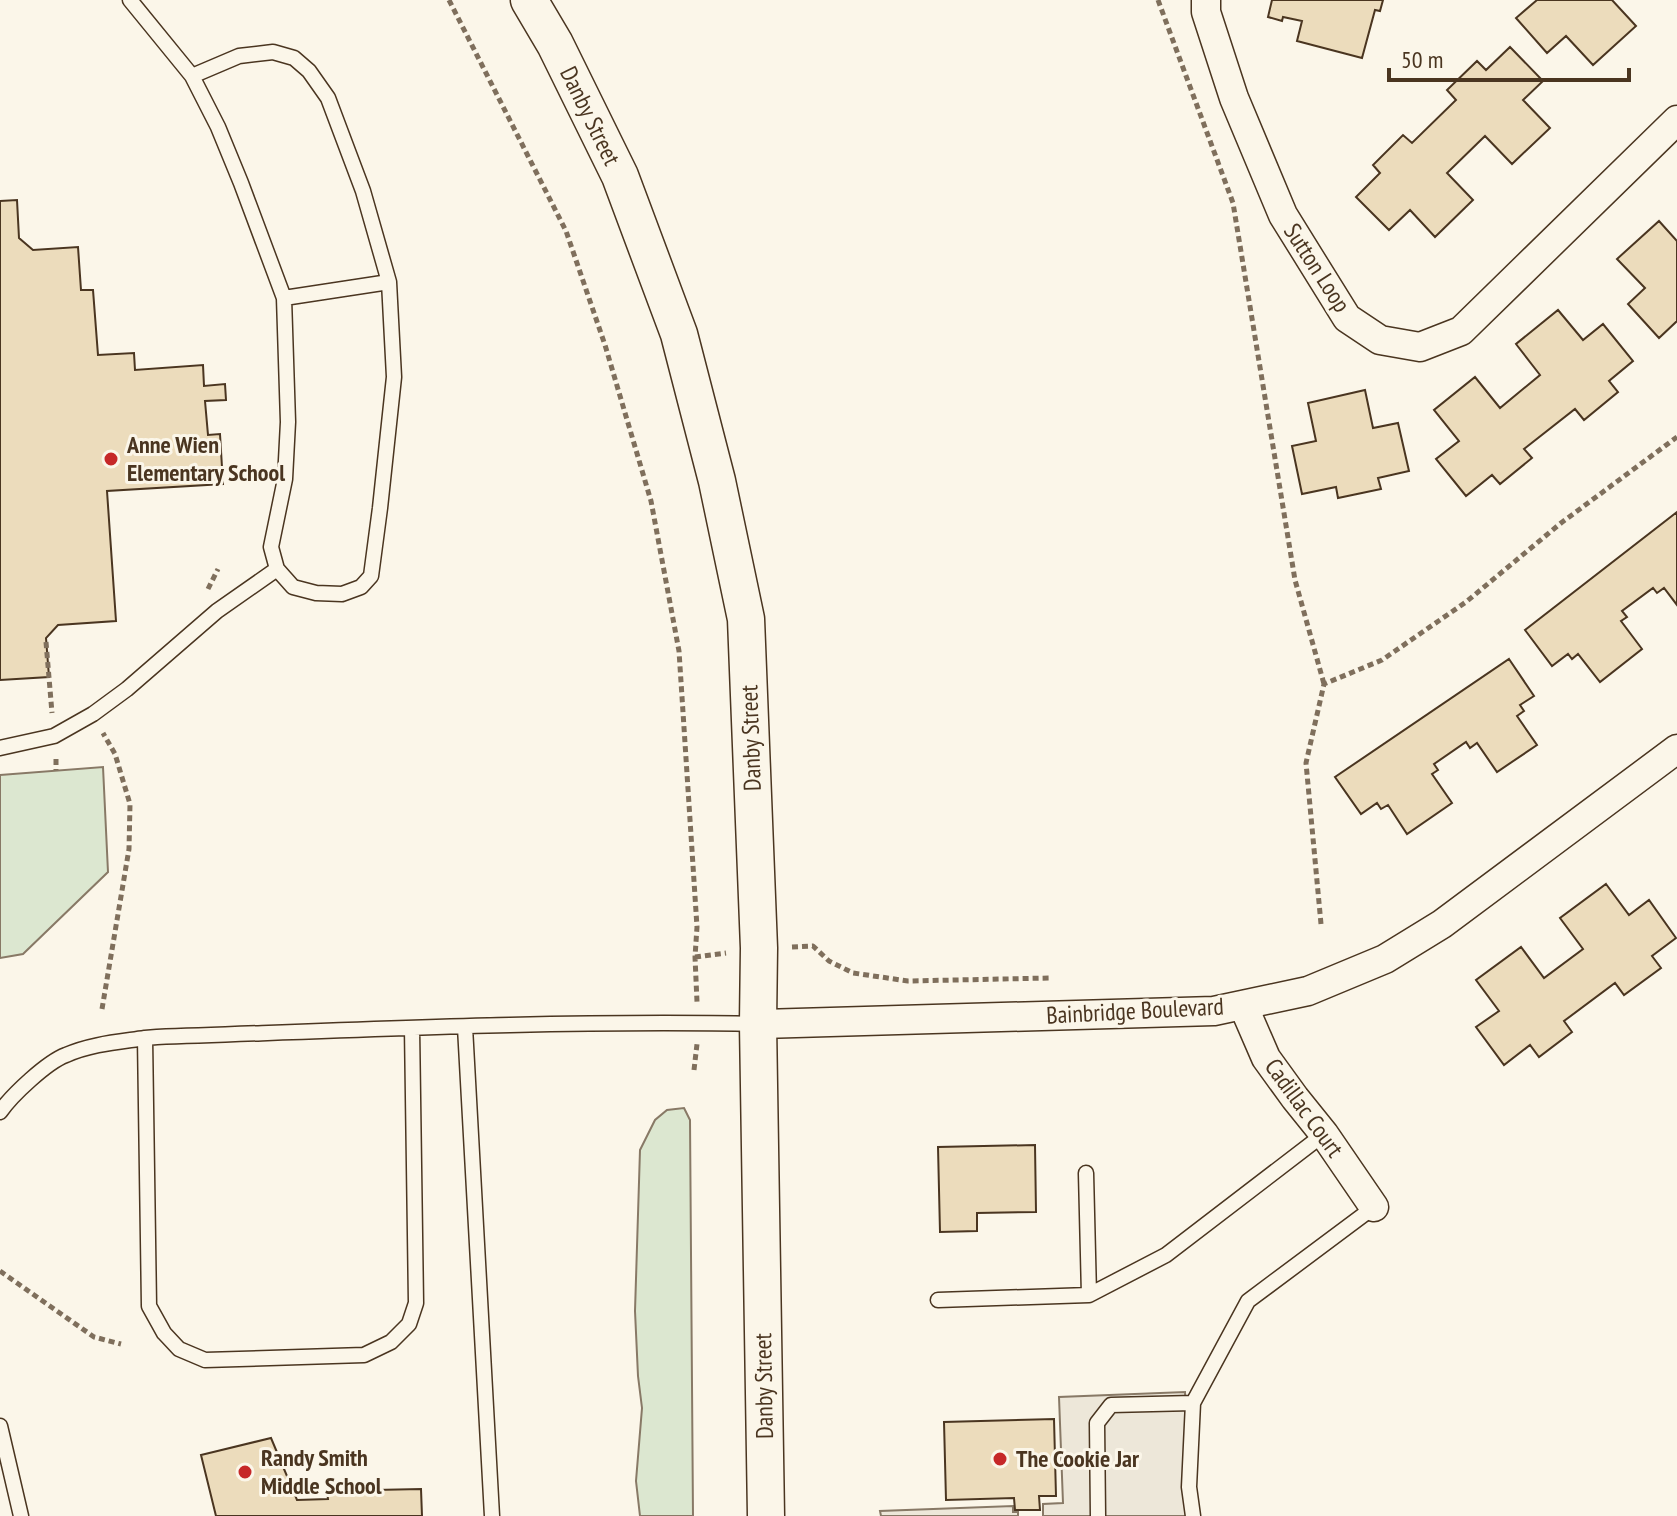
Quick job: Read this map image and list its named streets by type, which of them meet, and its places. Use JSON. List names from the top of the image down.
{
  "streets": {
    "street": [
      "Danby Street",
      "Sutton Loop",
      "Bainbridge Boulevard",
      "Cadillac Court"
    ]
  },
  "crossings": [
    ["Danby Street", "Bainbridge Boulevard"],
    ["Bainbridge Boulevard", "Cadillac Court"]
  ],
  "places": ["Anne Wien Elementary School", "The Cookie Jar", "Randy Smith Middle School"],
  "scale_bar": "50 m"
}
